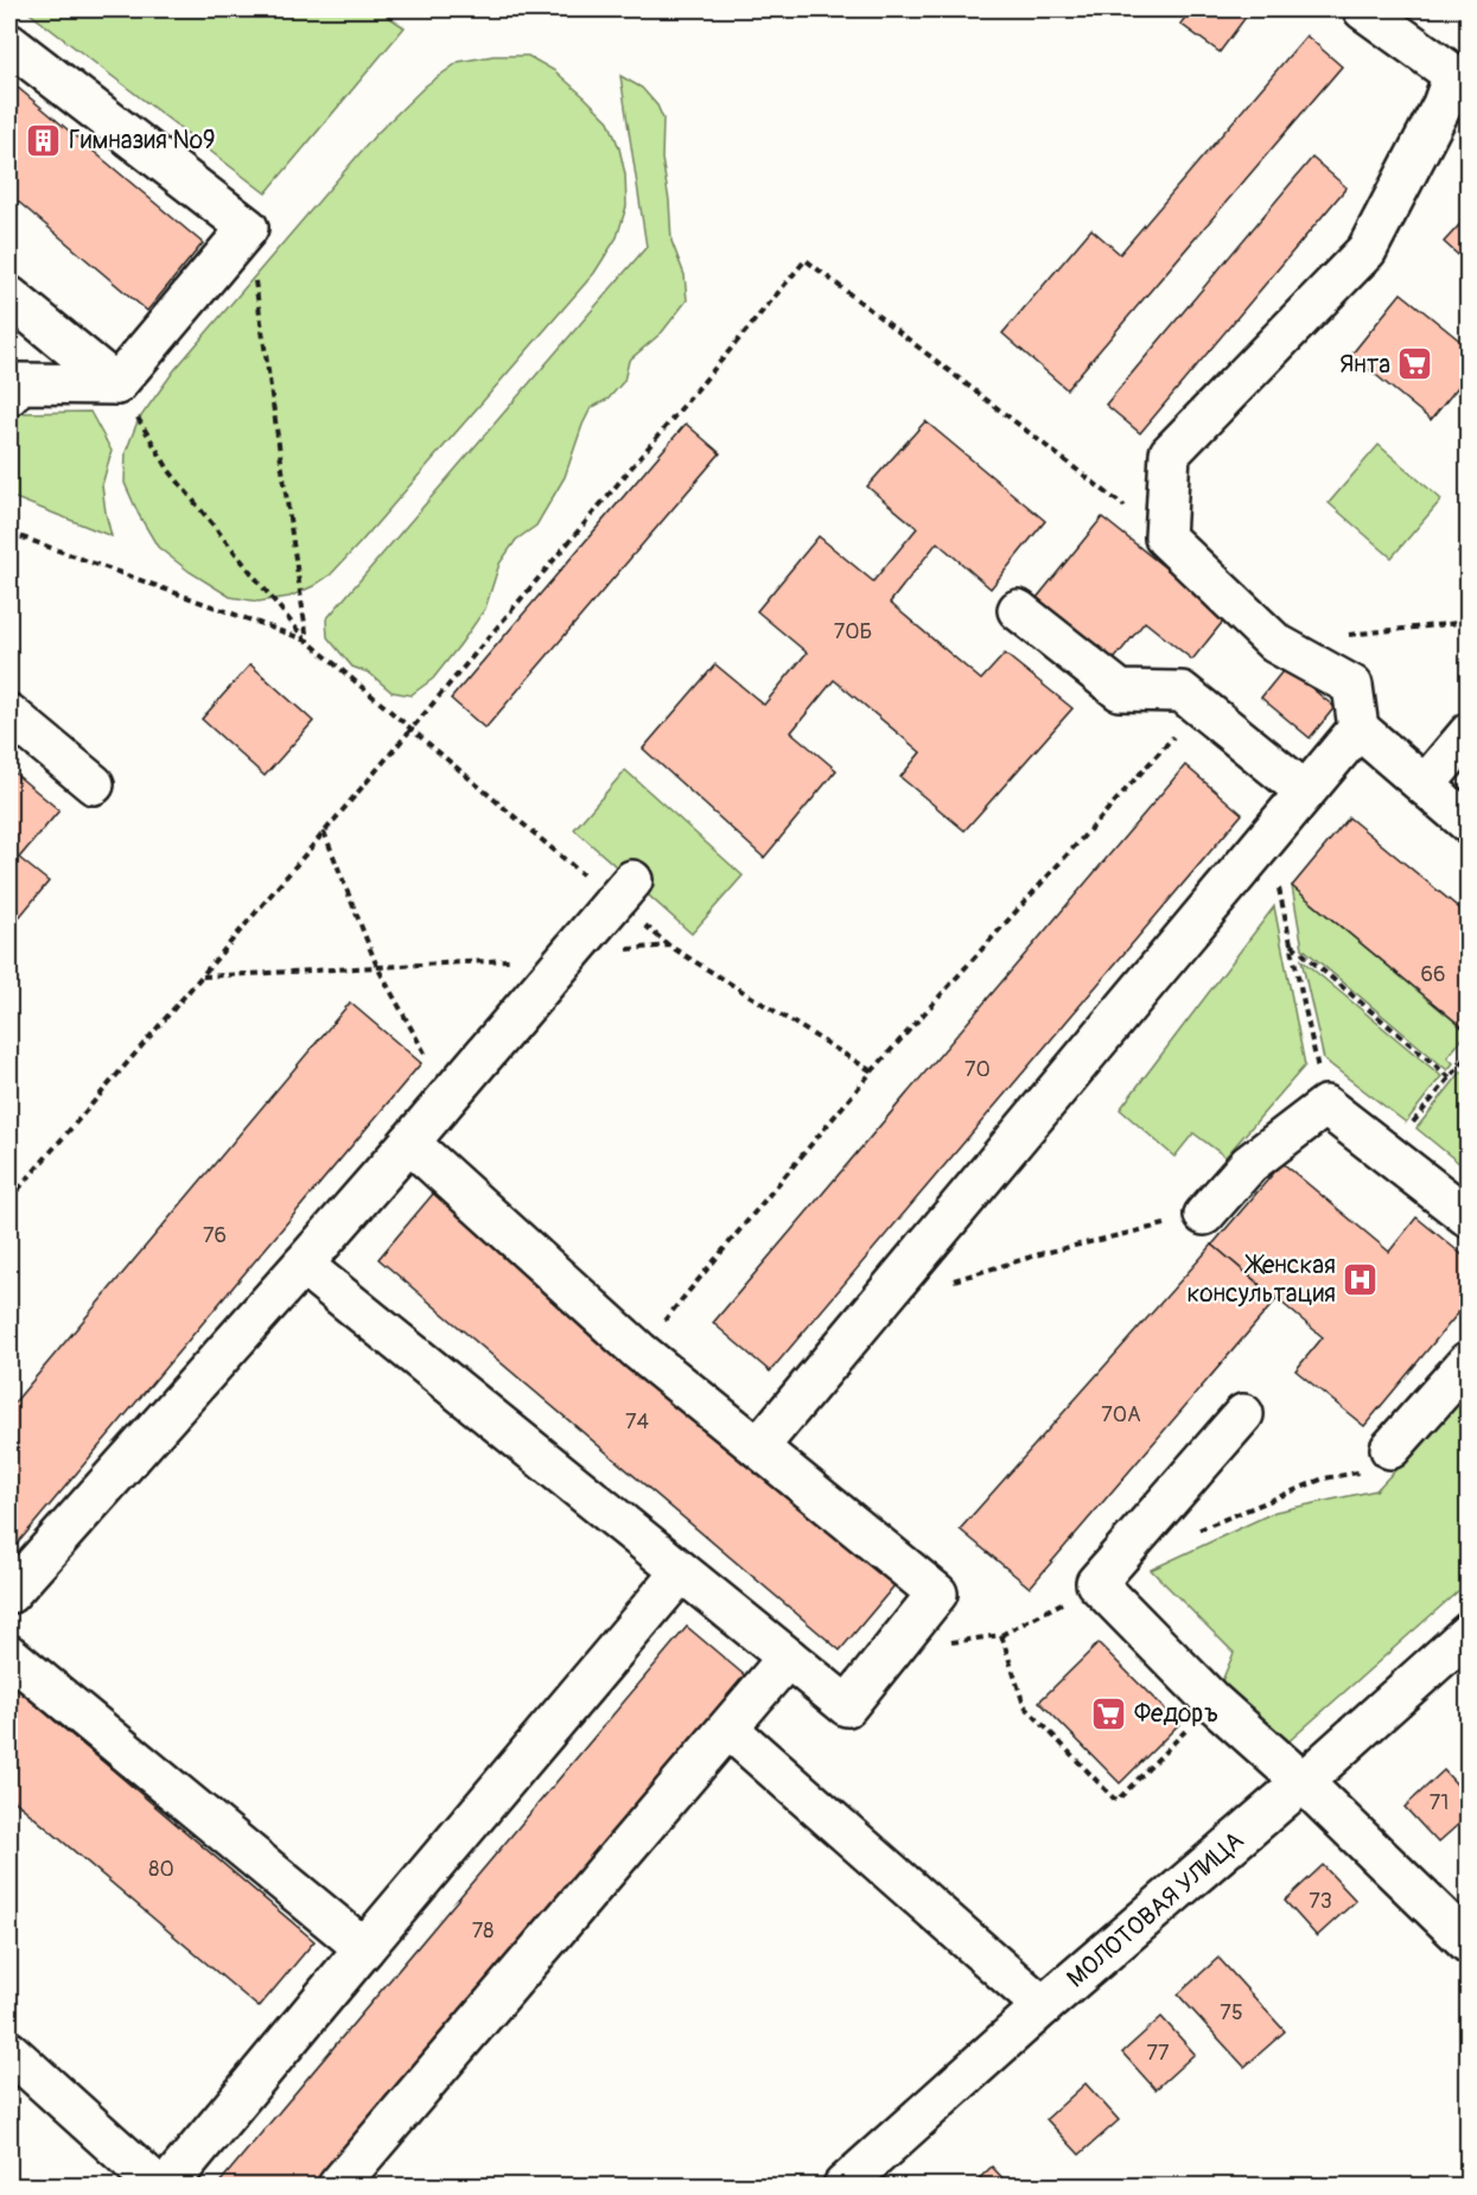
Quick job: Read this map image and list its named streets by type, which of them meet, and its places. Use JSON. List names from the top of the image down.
{
  "streets": {
    "street": ["МОЛОТОВАЯ УЛИЦА"]
  },
  "places": {
    "building": ["Гимназия №9"],
    "supermarket": ["Янта", "Федоръ"],
    "hospital": ["Женская консультация"]
  },
  "house_numbers": [
    "70Б",
    "66",
    "70",
    "76",
    "70А",
    "74",
    "71",
    "80",
    "73",
    "78",
    "75",
    "77"
  ]
}
